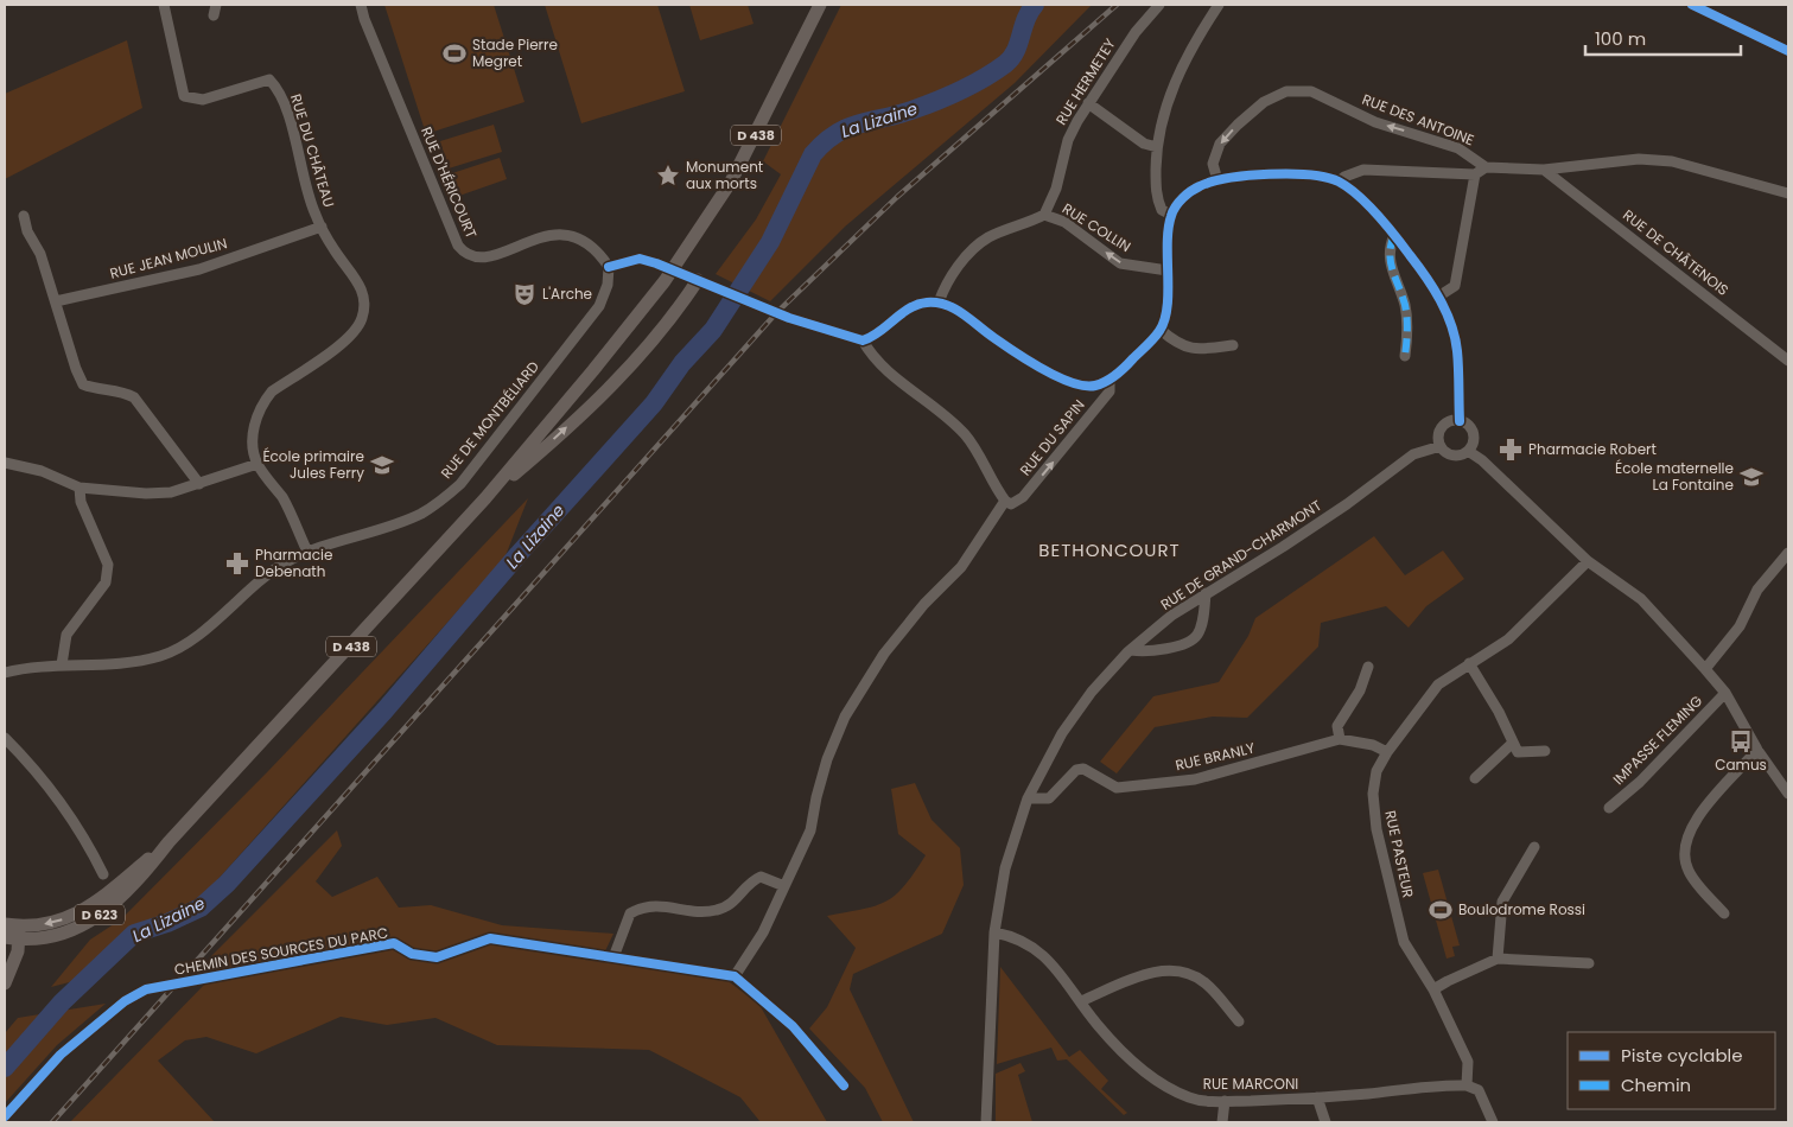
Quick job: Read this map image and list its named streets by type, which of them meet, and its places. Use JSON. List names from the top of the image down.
{
  "streets": {
    "main road": ["D 438", "D 623"],
    "street": [
      "RUE HERMETEY",
      "RUE DES ANTOINE",
      "RUE DU CHÂTEAU",
      "RUE D'HÉRICOURT",
      "RUE COLLIN",
      "RUE DE CHÂTENOIS",
      "RUE JEAN MOULIN",
      "RUE DE MONTBÉLIARD",
      "RUE DU SAPIN",
      "RUE DE GRAND-CHARMONT",
      "IMPASSE FLEMING",
      "RUE BRANLY",
      "RUE PASTEUR",
      "CHEMIN DES SOURCES DU PARC",
      "RUE MARCONI"
    ]
  },
  "crossings": [
    ["RUE HERMETEY", "RUE COLLIN"],
    ["D 438", "D 623"],
    ["RUE DU CHÂTEAU", "RUE JEAN MOULIN"],
    ["RUE DU CHÂTEAU", "RUE DE MONTBÉLIARD"],
    ["RUE D'HÉRICOURT", "RUE DE MONTBÉLIARD"],
    ["RUE DE GRAND-CHARMONT", "RUE BRANLY"],
    ["RUE DE GRAND-CHARMONT", "RUE MARCONI"],
    ["RUE BRANLY", "RUE PASTEUR"],
    ["RUE PASTEUR", "RUE MARCONI"]
  ],
  "one_way": ["RUE COLLIN", "RUE DU SAPIN"],
  "districts": ["BETHONCOURT"],
  "water": ["La Lizaine"],
  "places": {
    "sports": ["Stade Pierre Megret", "Boulodrome Rossi"],
    "place": ["Monument aux morts"],
    "theatre": ["L'Arche"],
    "pharmacy": ["Pharmacie Robert", "Pharmacie Debenath"],
    "school or university": ["École primaire Jules Ferry", "École maternelle La Fontaine"],
    "bus stop": ["Camus"]
  },
  "legend": ["Piste cyclable", "Chemin"],
  "scale_bar": "100 m"
}
